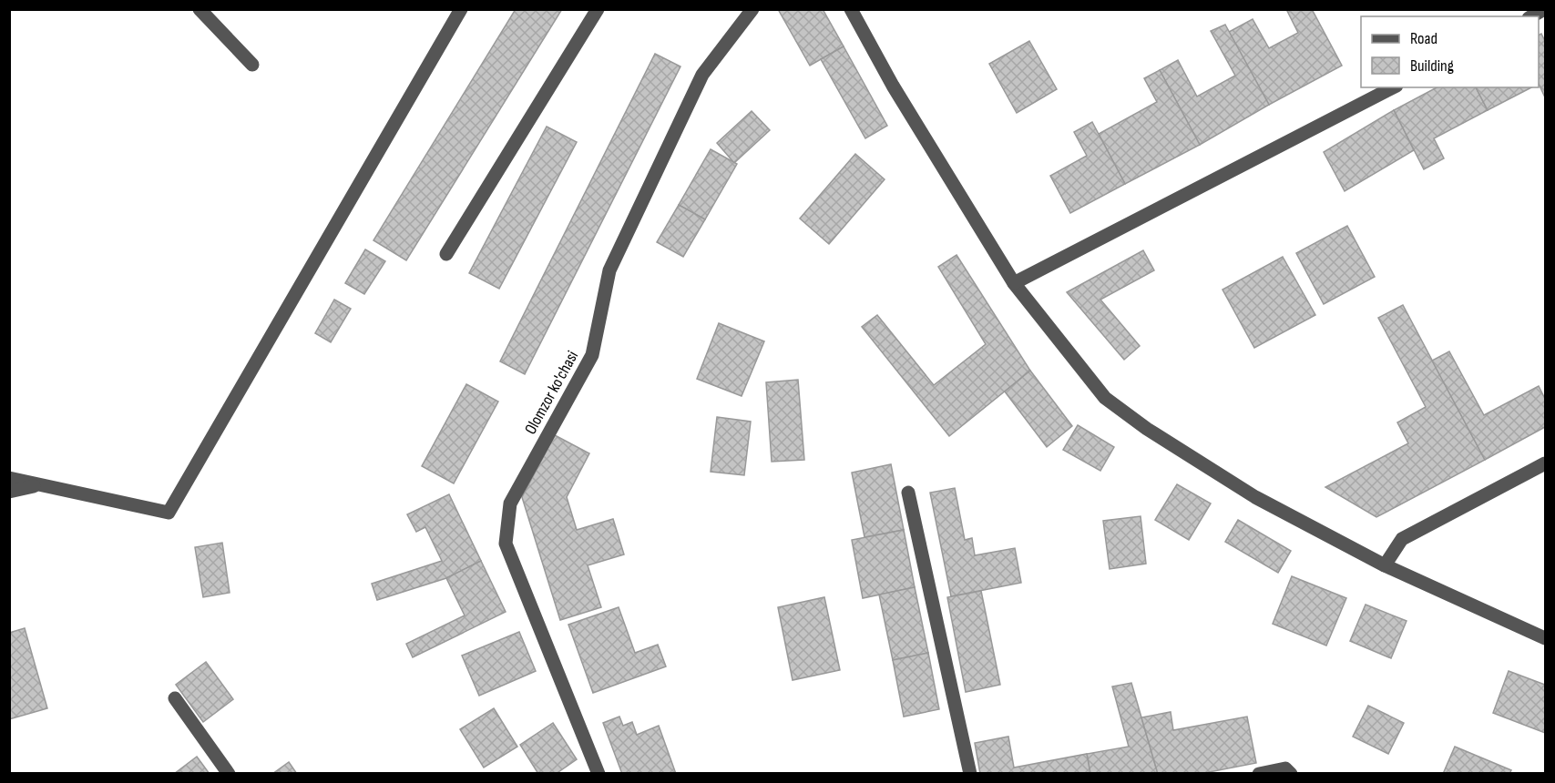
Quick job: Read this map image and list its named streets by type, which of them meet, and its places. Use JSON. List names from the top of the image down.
{
  "streets": {
    "street": ["Olomzor ko'chasi"]
  },
  "legend": ["Road", "Building"]
}
